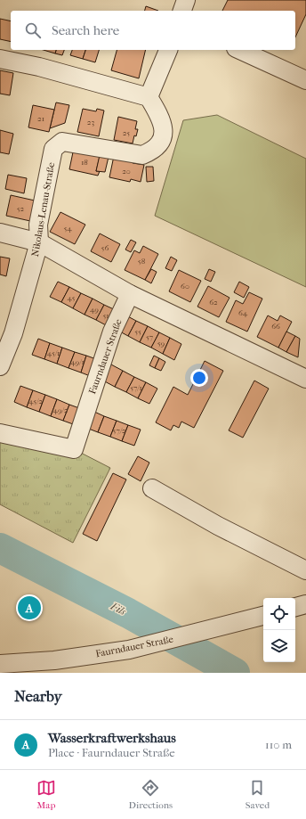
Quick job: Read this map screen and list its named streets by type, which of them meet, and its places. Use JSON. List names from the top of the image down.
{
  "streets": {
    "street": ["Nikolaus-Lenau-Straße", "Faurndauer Straße"]
  },
  "water": ["Fils"],
  "house_numbers": [
    "21",
    "23",
    "25",
    "18",
    "20",
    "52",
    "54",
    "56",
    "58",
    "60",
    "45",
    "62",
    "49",
    "64",
    "51",
    "66",
    "55",
    "57",
    "59",
    "45/1",
    "49/1",
    "57/1",
    "45/2",
    "49/2",
    "57/2"
  ],
  "page": {
    "search": "Search here",
    "pins": "A",
    "heading": "Nearby",
    "list": [
      {
        "mark": "A",
        "name": "Wasserkraftwerkshaus",
        "note": "Place · Faurndauer Straße",
        "value": "110 m"
      }
    ],
    "nav": ["Map", "Directions", "Saved"]
  }
}
